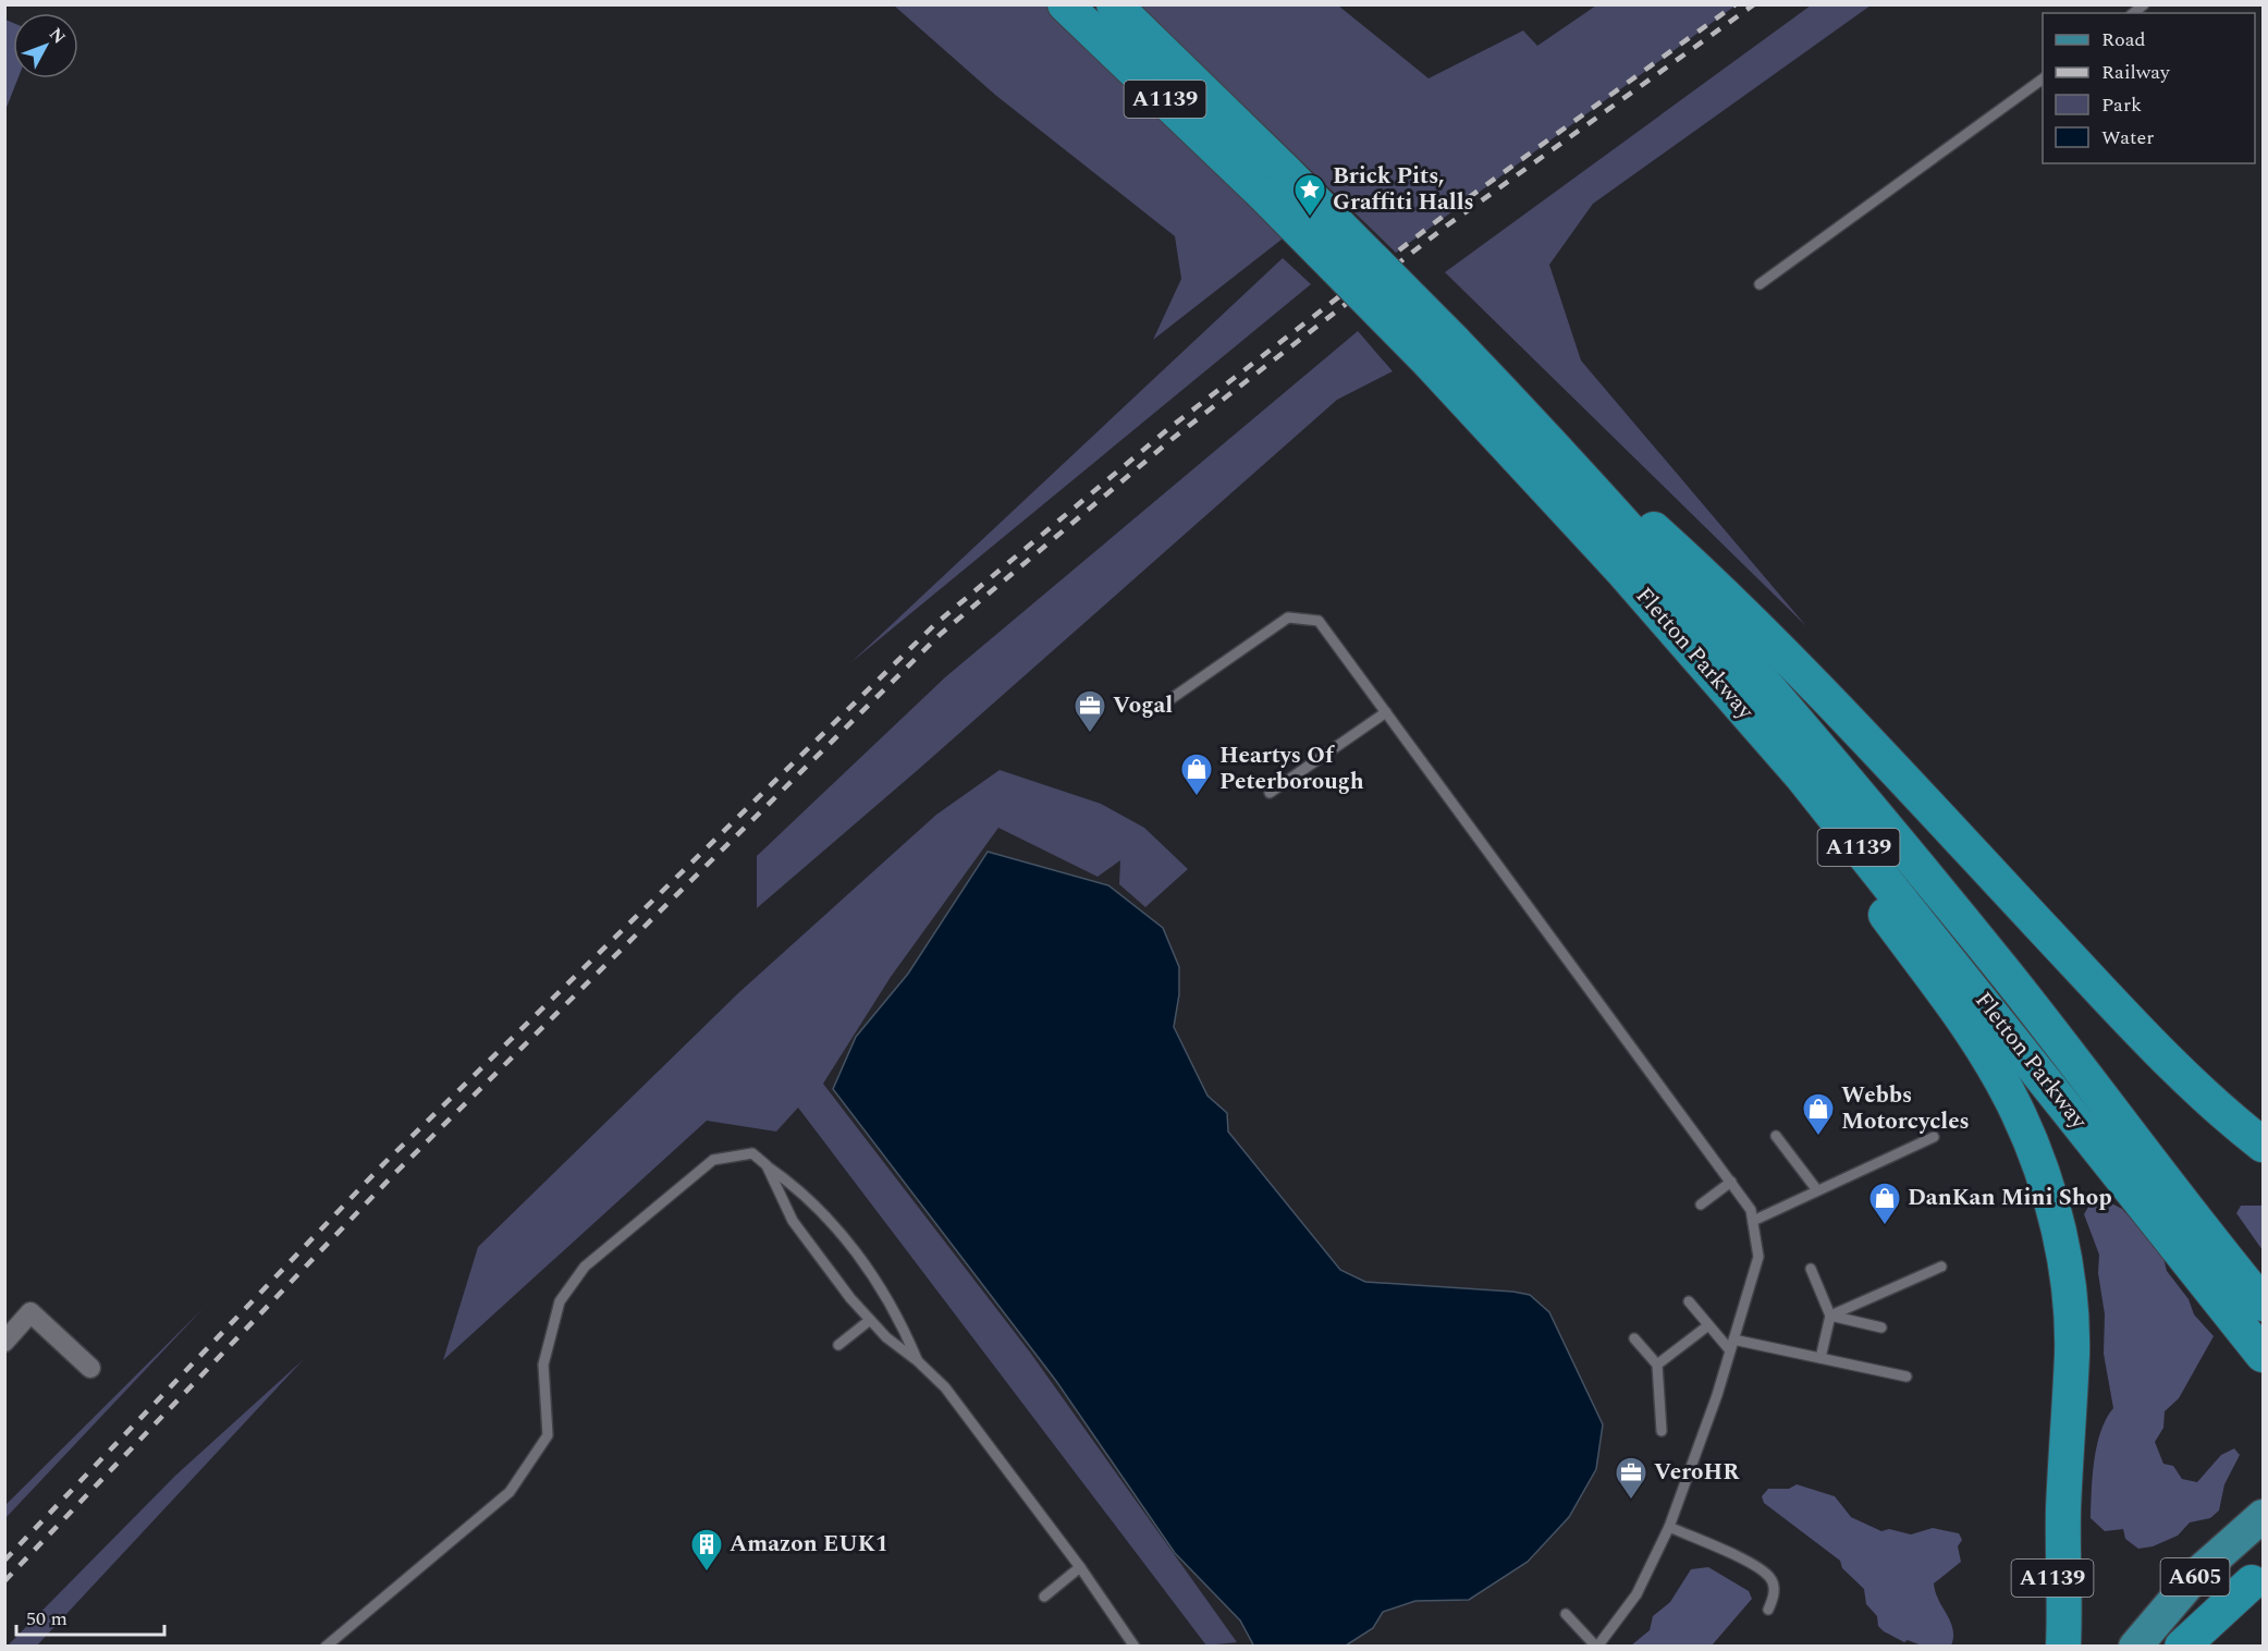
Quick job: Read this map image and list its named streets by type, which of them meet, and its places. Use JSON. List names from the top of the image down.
{
  "streets": {
    "highway": ["A1139", "Fletton Parkway"],
    "main road": ["A605"]
  },
  "crossings": [
    ["A1139", "Fletton Parkway"]
  ],
  "places": {
    "place": ["Brick Pits, Graffiti Halls"],
    "office": ["Vogal", "VeroHR"],
    "shop": ["Heartys Of Peterborough", "Webbs Motorcycles", "DanKan Mini Shop"],
    "building": ["Amazon EUK1"]
  },
  "legend": [
    "Road",
    "Railway",
    "Park",
    "Water"
  ],
  "scale_bar": "50 m",
  "north": "top right"
}
